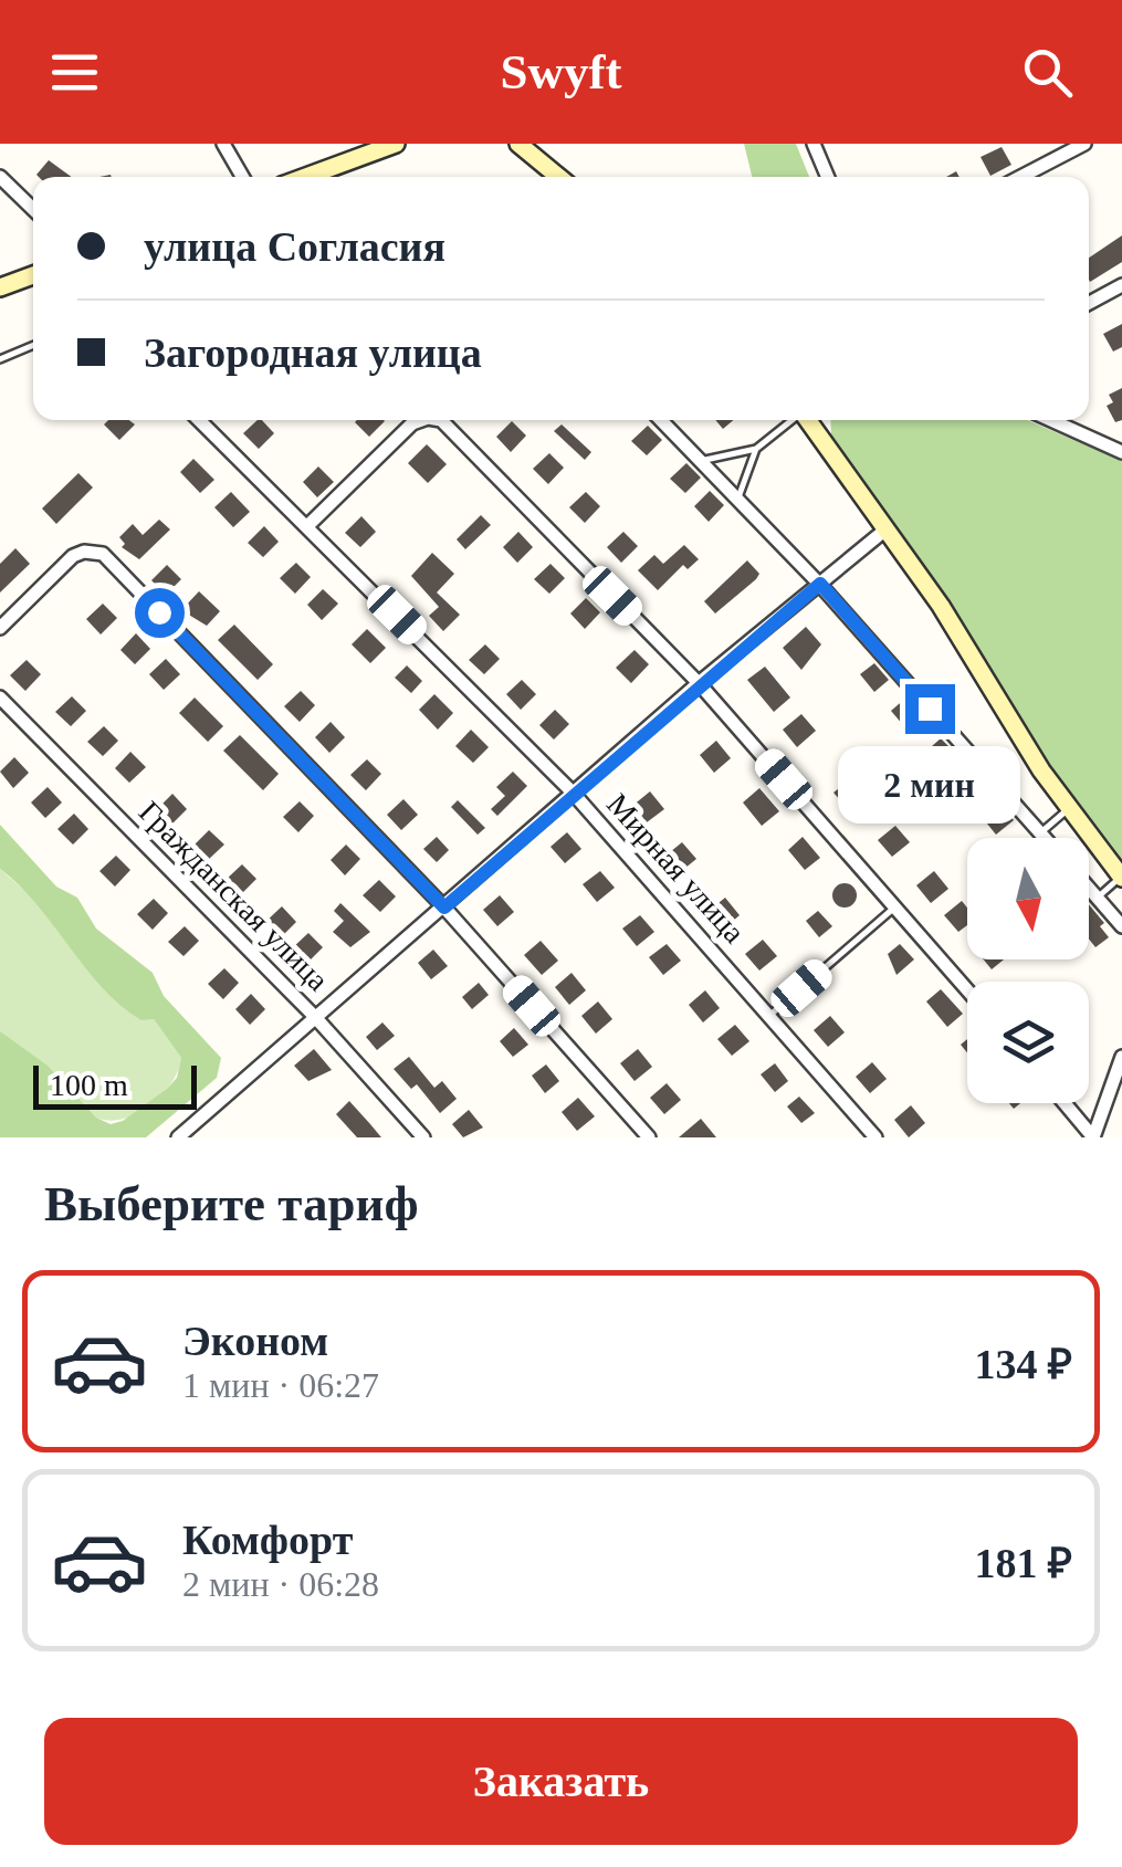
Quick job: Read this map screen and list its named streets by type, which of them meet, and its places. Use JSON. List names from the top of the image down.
{
  "streets": {
    "street": ["Мирная улица", "Гражданская улица"]
  },
  "scale_bar": "100 m",
  "north": "bottom",
  "page": {
    "header": "Swyft",
    "banner": ["улица Согласия", "Загородная улица"],
    "bubble": "2 мин",
    "scale": "100 m",
    "heading": "Выберите тариф",
    "list": [
      {
        "name": "Эконом",
        "note": "1 мин · 06:27",
        "value": "134 ₽"
      },
      {
        "name": "Комфорт",
        "note": "2 мин · 06:28",
        "value": "181 ₽"
      }
    ],
    "buttons": "Заказать"
  }
}
